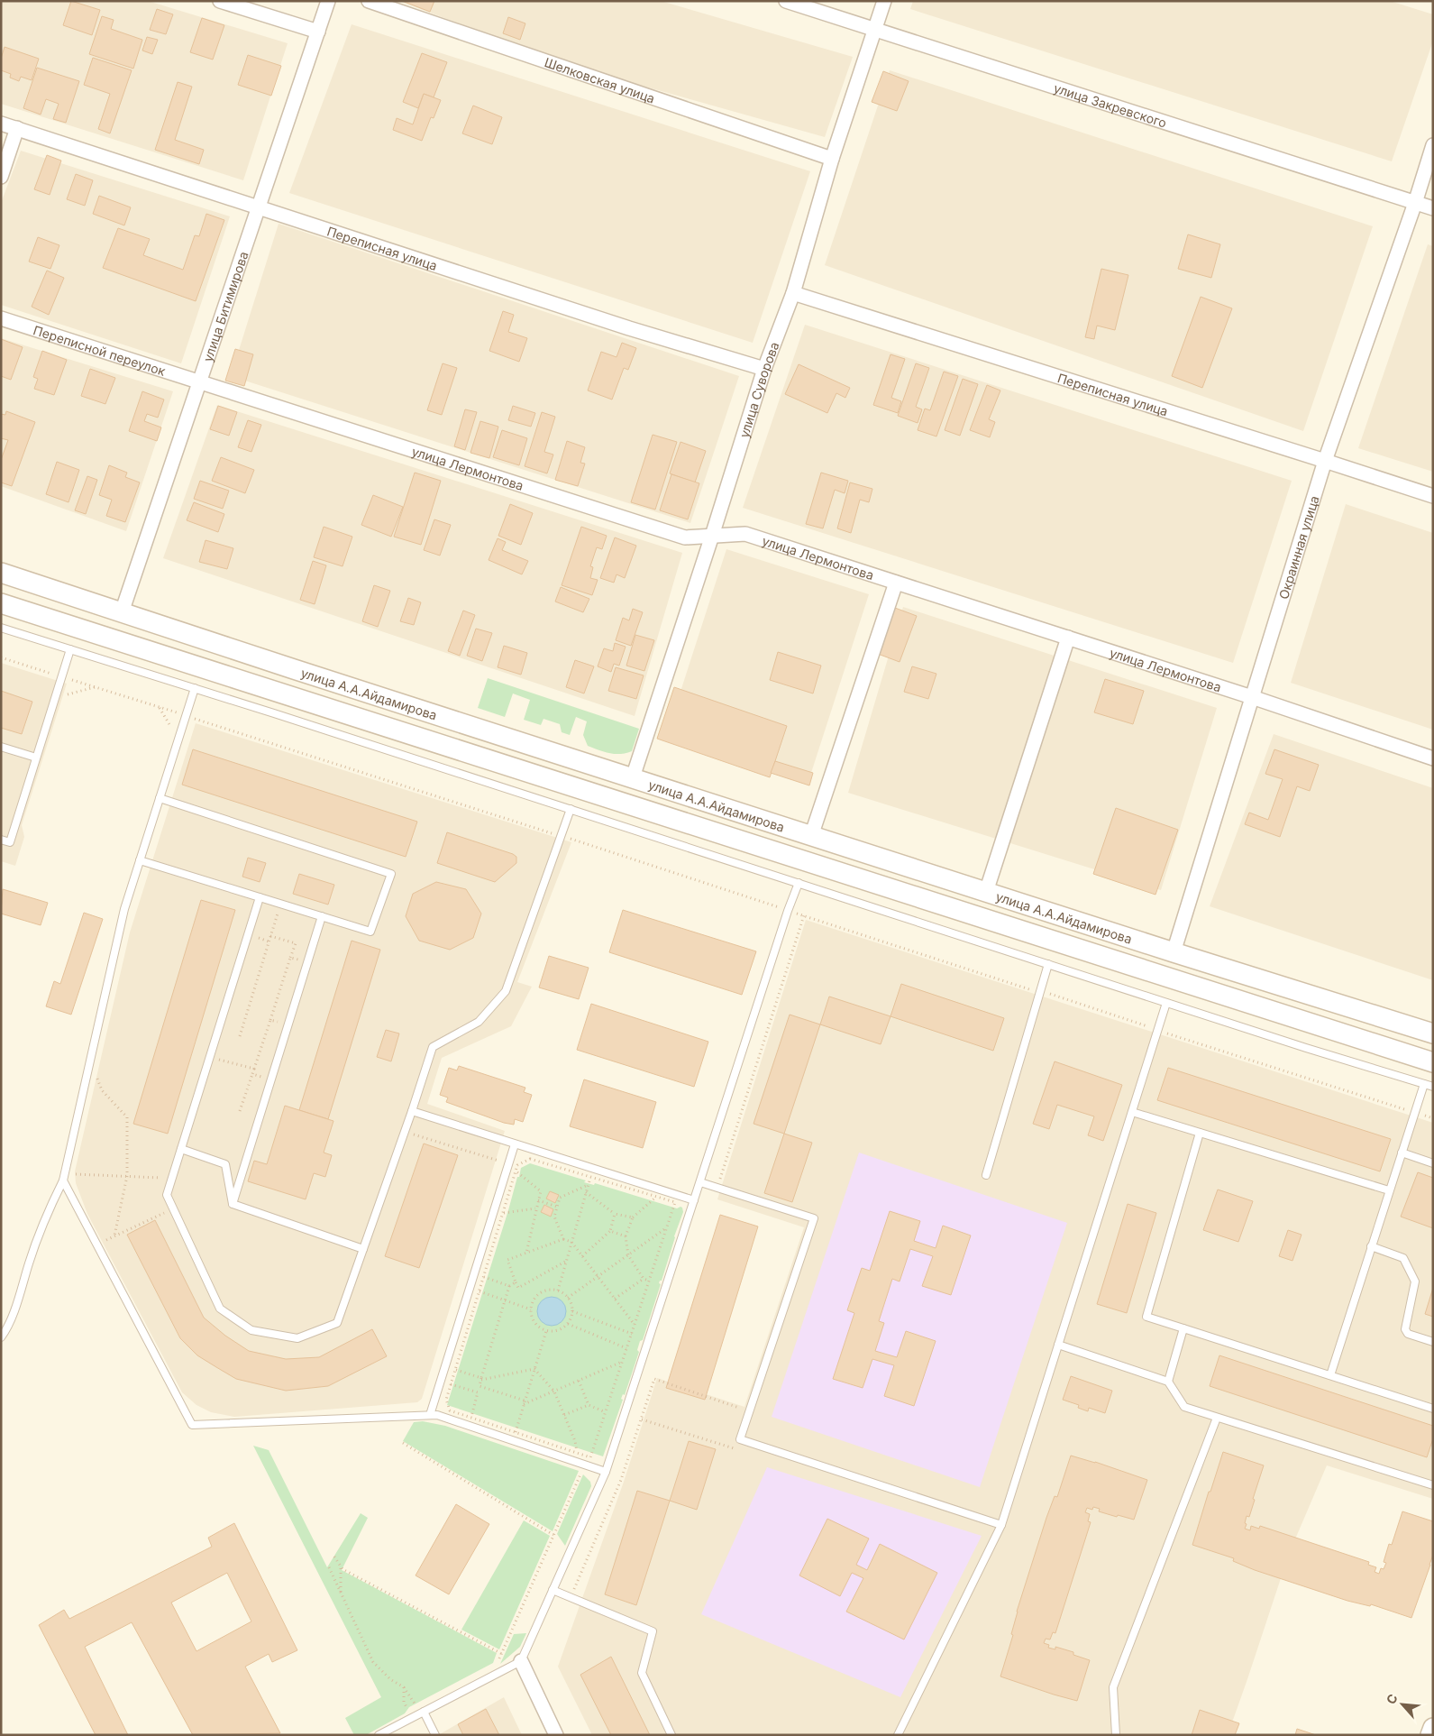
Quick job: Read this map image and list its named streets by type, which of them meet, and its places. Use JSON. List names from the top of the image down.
{
  "streets": {
    "main road": ["улица А.А.Айдамирова"],
    "street": [
      "Шелковская улица",
      "улица Закревского",
      "Переписная улица",
      "улица Битимирова",
      "Переписной переулок",
      "улица Суворова",
      "улица Лермонтова",
      "Окраинная улица"
    ]
  },
  "crossings": [
    ["Шелковская улица", "улица Суворова"],
    ["улица Закревского", "улица Суворова"],
    ["улица Закревского", "Окраинная улица"],
    ["Переписная улица", "улица Битимирова"],
    ["Переписная улица", "улица Суворова"],
    ["Переписная улица", "Окраинная улица"],
    ["улица Битимирова", "Переписной переулок"],
    ["улица Битимирова", "улица Лермонтова"],
    ["улица Битимирова", "улица А.А.Айдамирова"],
    ["Переписной переулок", "улица Лермонтова"],
    ["улица Суворова", "улица Лермонтова"],
    ["улица Суворова", "улица А.А.Айдамирова"],
    ["улица Лермонтова", "Окраинная улица"],
    ["Окраинная улица", "улица А.А.Айдамирова"]
  ],
  "north": "top left"
}
